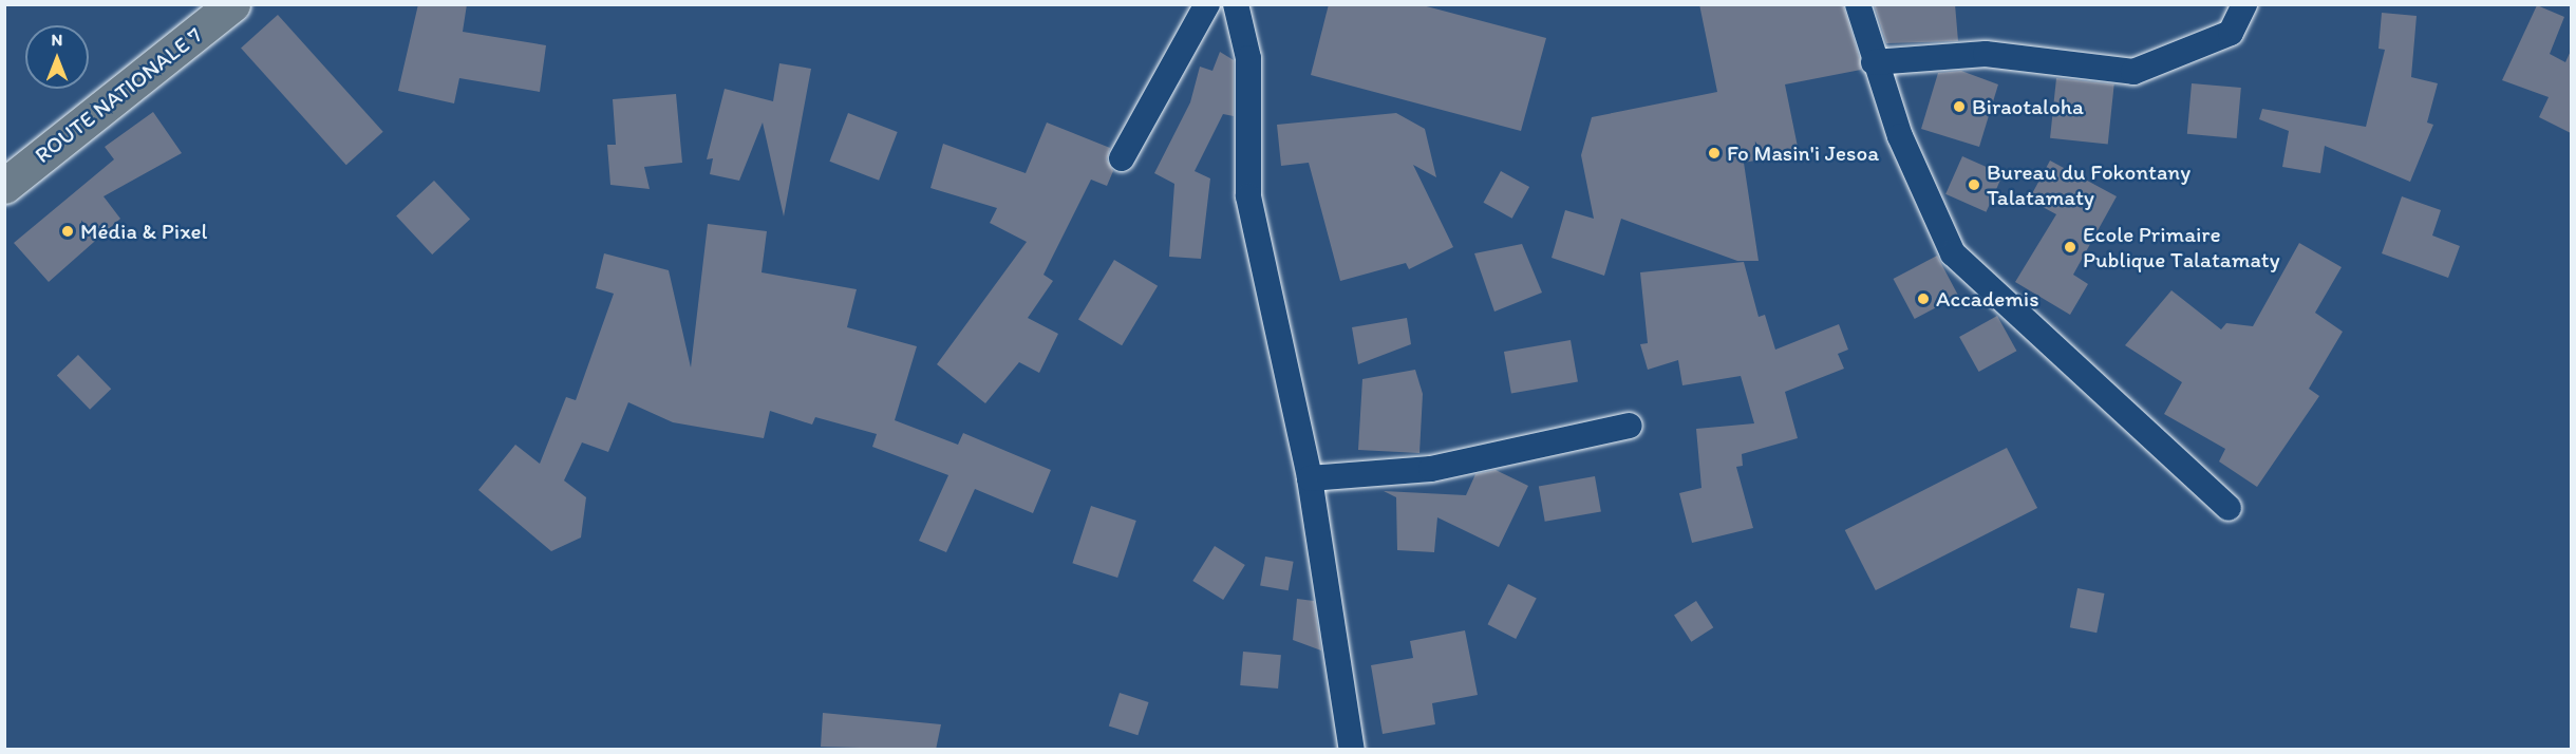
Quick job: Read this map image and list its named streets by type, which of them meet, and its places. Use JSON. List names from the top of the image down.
{
  "streets": {
    "main road": ["ROUTE NATIONALE 7"]
  },
  "places": [
    "Biraotaloha",
    "Fo Masin'i Jesoa",
    "Bureau du Fokontany Talatamaty",
    "Média & Pixel",
    "Ecole Primaire Publique Talatamaty",
    "Accademis"
  ],
  "north": "top"
}
